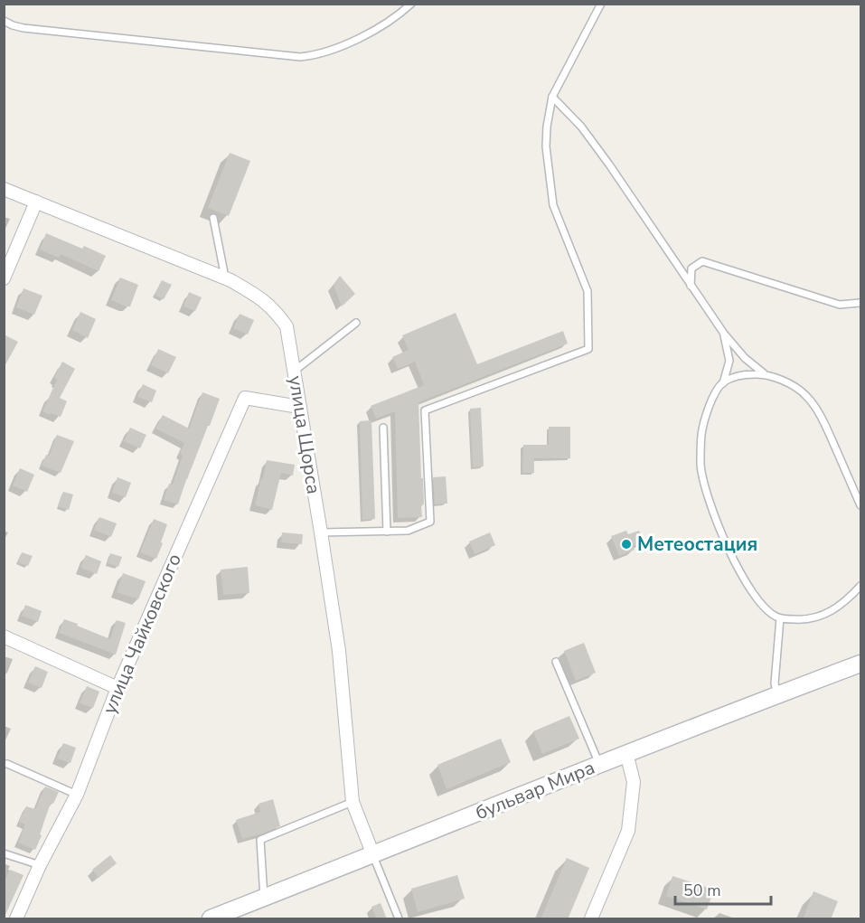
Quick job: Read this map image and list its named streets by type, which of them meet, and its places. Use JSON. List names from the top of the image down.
{
  "streets": {
    "main road": ["бульвар Мира"],
    "street": ["улица Щорса", "улица Чайковского"]
  },
  "crossings": [
    ["улица Щорса", "улица Чайковского"],
    ["улица Щорса", "бульвар Мира"]
  ],
  "places": ["Метеостация"],
  "scale_bar": "50 m"
}
